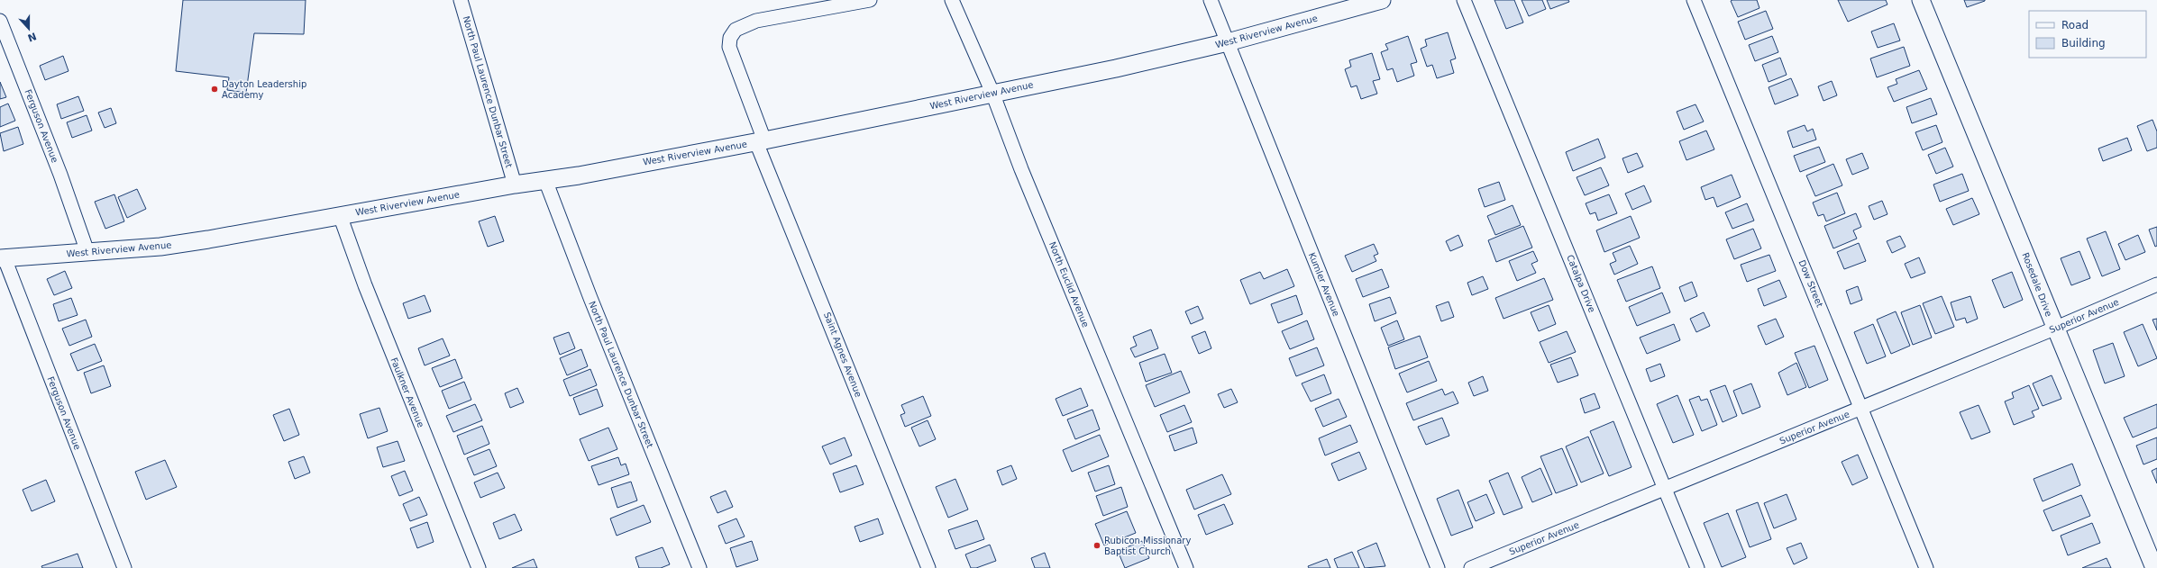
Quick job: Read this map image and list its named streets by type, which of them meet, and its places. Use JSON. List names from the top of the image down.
{
  "streets": {
    "street": [
      "West Riverview Avenue",
      "North Paul Laurence Dunbar Street",
      "Ferguson Avenue",
      "Catalpa Drive",
      "Dow Street",
      "North Euclid Avenue",
      "Kumler Avenue",
      "Rosedale Drive",
      "Superior Avenue",
      "Saint Agnes Avenue",
      "Faulkner Avenue"
    ]
  },
  "crossings": [
    ["West Riverview Avenue", "North Paul Laurence Dunbar Street"],
    ["West Riverview Avenue", "Ferguson Avenue"],
    ["West Riverview Avenue", "North Euclid Avenue"],
    ["West Riverview Avenue", "Kumler Avenue"],
    ["West Riverview Avenue", "Saint Agnes Avenue"],
    ["West Riverview Avenue", "Faulkner Avenue"],
    ["Catalpa Drive", "Superior Avenue"],
    ["Dow Street", "Superior Avenue"],
    ["Rosedale Drive", "Superior Avenue"]
  ],
  "places": ["Dayton Leadership Academy", "Rubicon Missionary Baptist Church"],
  "legend": ["Road", "Building"],
  "north": "bottom"
}
